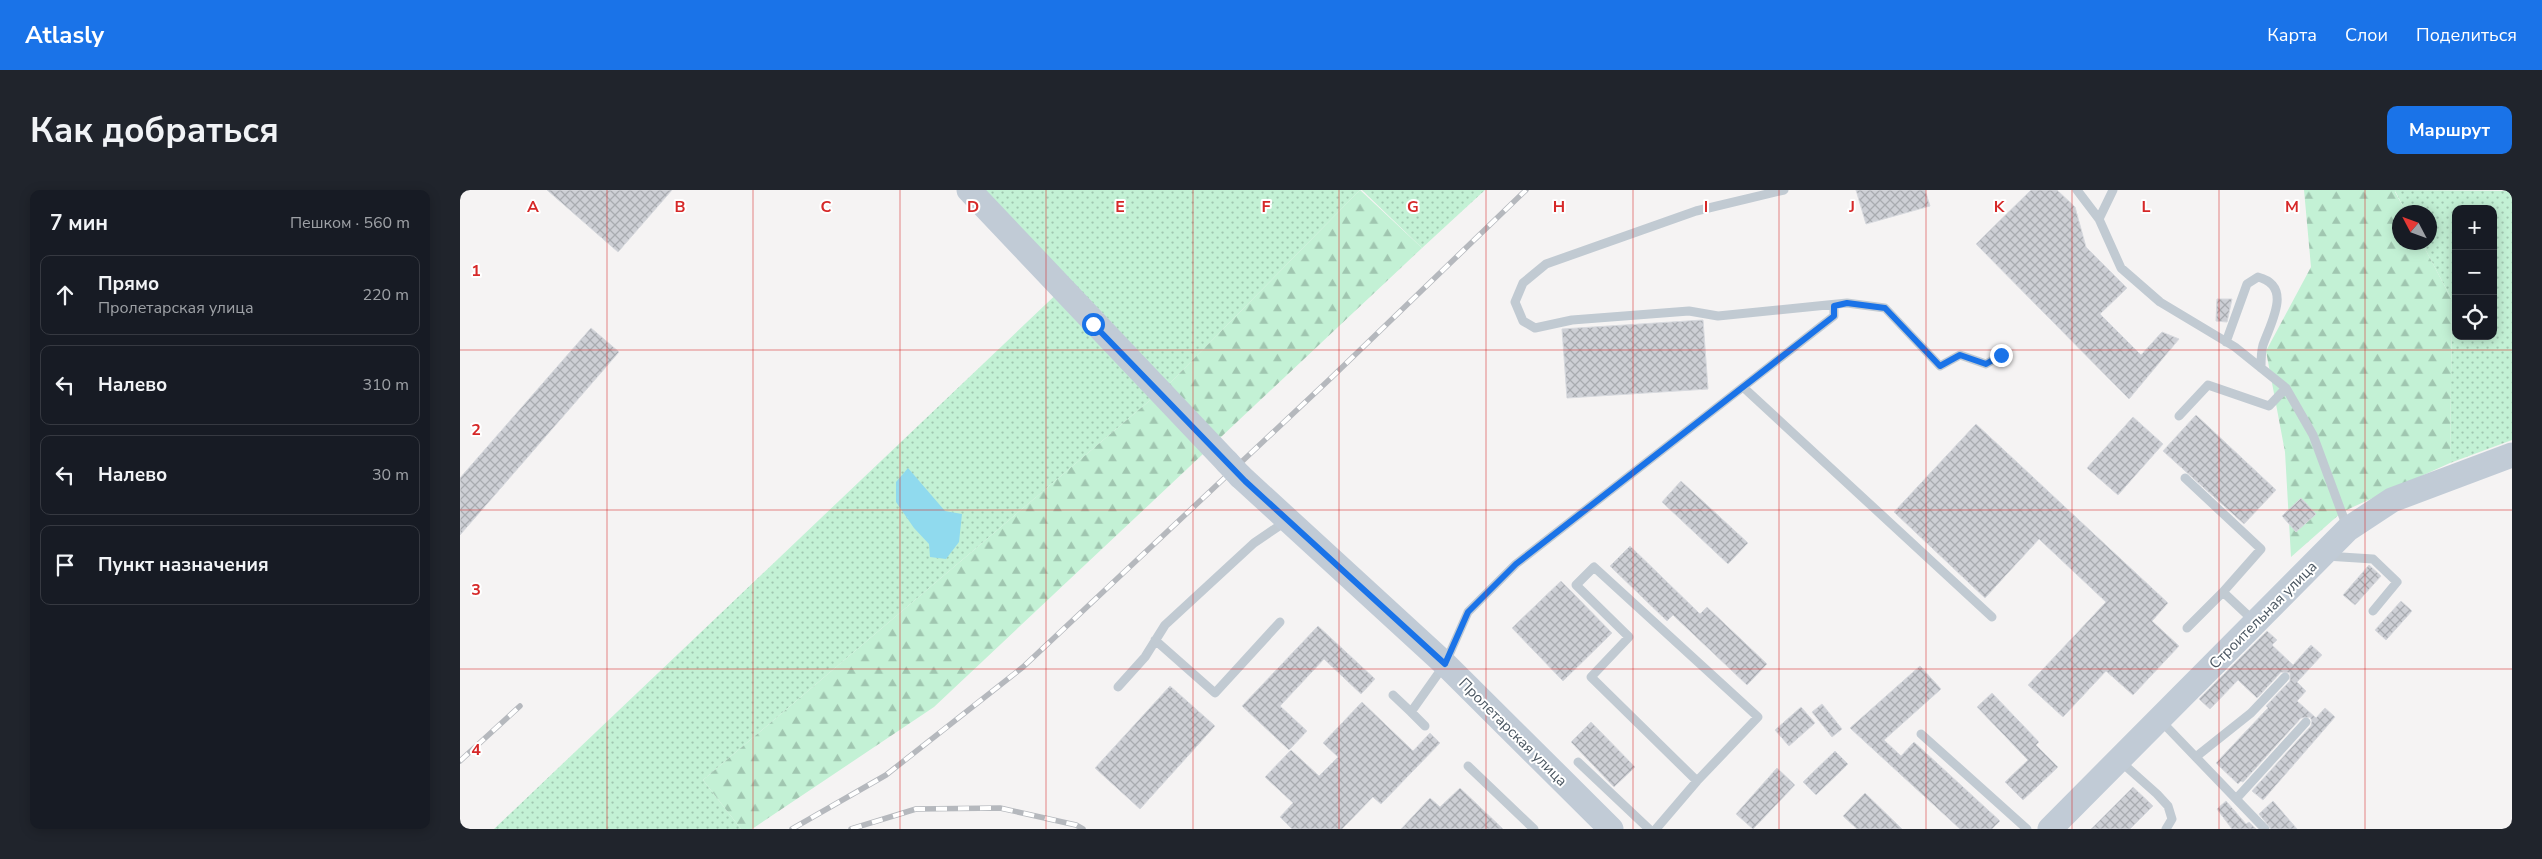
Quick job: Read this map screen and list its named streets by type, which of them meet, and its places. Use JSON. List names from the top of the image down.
{
  "streets": {
    "street": ["Строительная улица", "Пролетарская улица"]
  },
  "north": "top left",
  "page": {
    "header": "Atlasly",
    "nav": ["Карта", "Слои", "Поделиться"],
    "buttons": "Маршрут",
    "title": "Как добраться",
    "heading": ["7 мин", "Пешком · 560 m"],
    "map_buttons": ["+", "−"],
    "list": [
      ["Прямо", "Пролетарская улица", "220 m"],
      ["Налево", "310 m"],
      ["Налево", "30 m"],
      "Пункт назначения"
    ]
  },
  "grid": {
    "columns": [
      "A",
      "B",
      "C",
      "D",
      "E",
      "F",
      "G",
      "H",
      "I",
      "J",
      "K",
      "L",
      "M"
    ],
    "rows": [
      "1",
      "2",
      "3",
      "4"
    ]
  }
}
